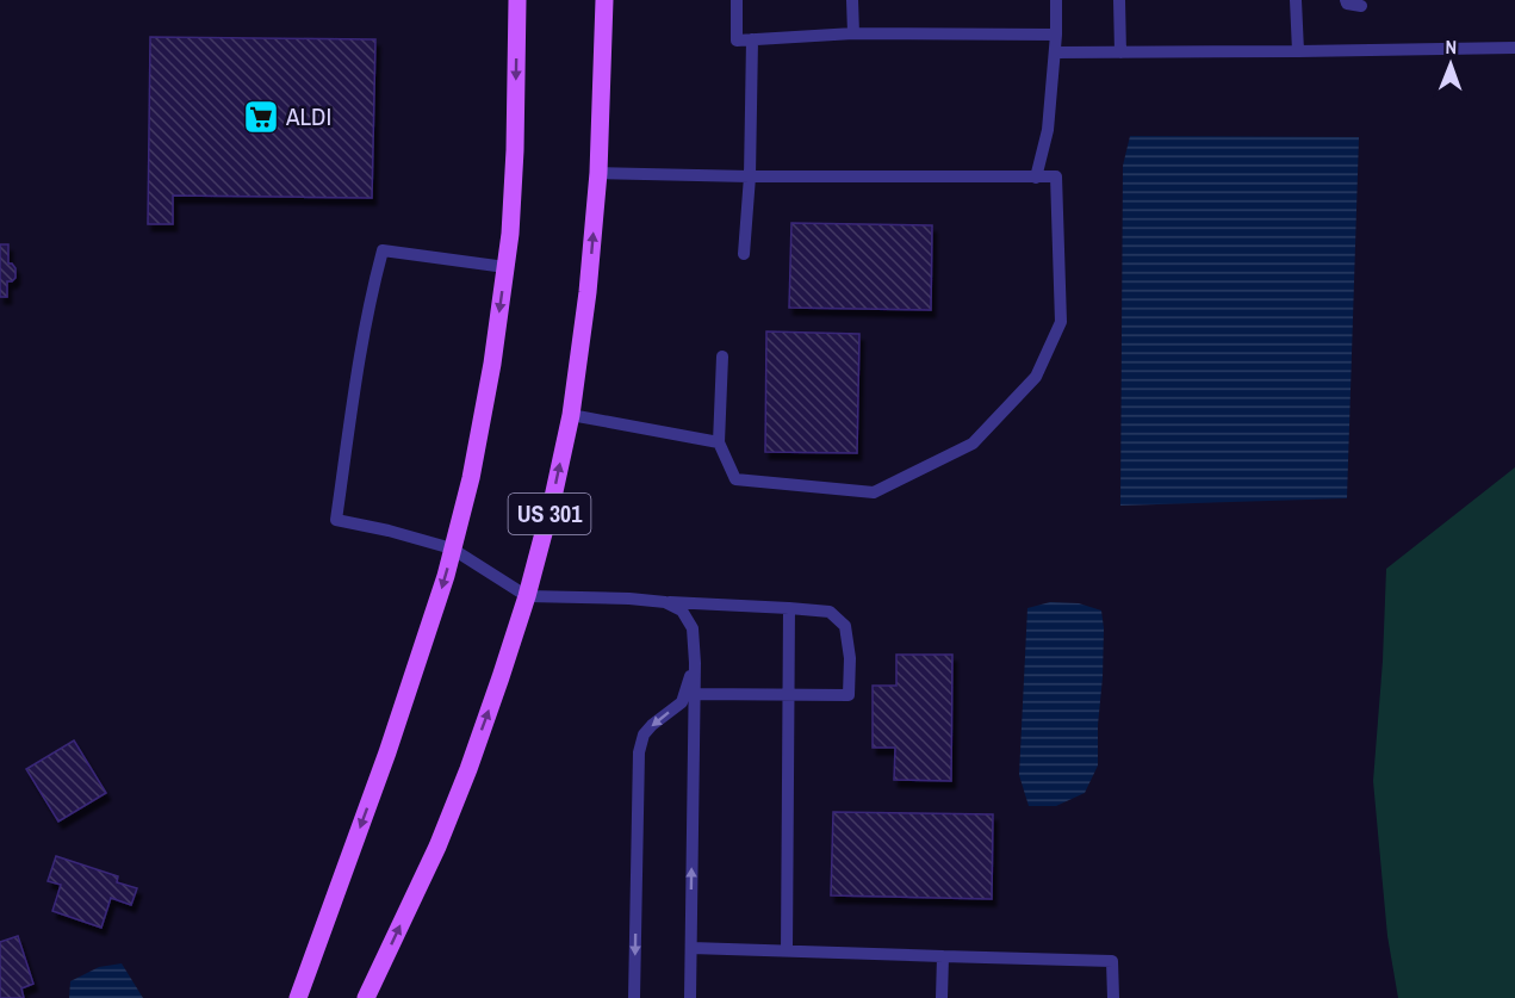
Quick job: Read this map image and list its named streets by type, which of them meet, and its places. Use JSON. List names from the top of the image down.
{
  "streets": {
    "main road": ["US 301"]
  },
  "places": {
    "supermarket": ["ALDI"]
  },
  "north": "top"
}
